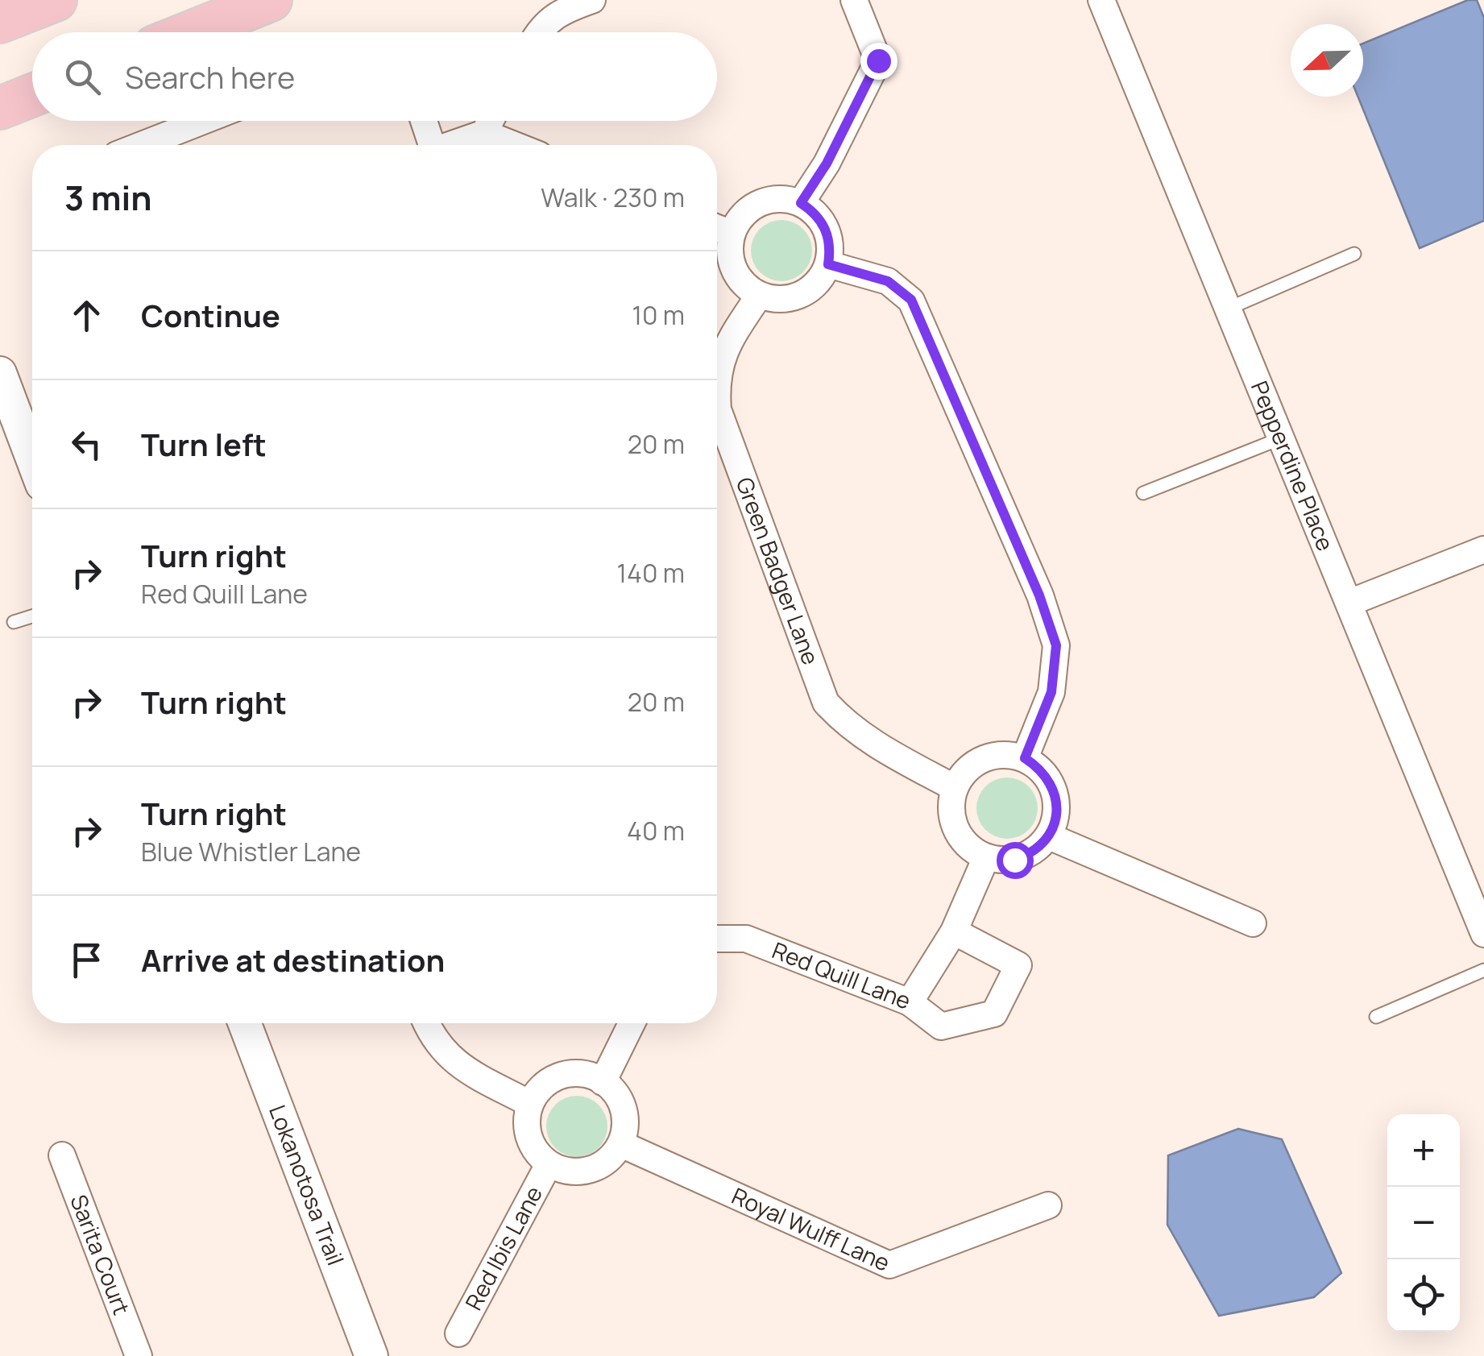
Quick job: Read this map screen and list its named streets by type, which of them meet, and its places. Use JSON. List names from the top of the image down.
{
  "streets": {
    "street": [
      "Pepperdine Place",
      "Green Badger Lane",
      "Red Quill Lane",
      "Lokanotosa Trail",
      "Royal Wulff Lane",
      "Red Ibis Lane",
      "Sarita Court"
    ]
  },
  "crossings": [
    ["Green Badger Lane", "Red Quill Lane"],
    ["Royal Wulff Lane", "Red Ibis Lane"]
  ],
  "north": "left",
  "page": {
    "search": "Search here",
    "heading": ["3 min", "Walk · 230 m"],
    "list": [
      ["Continue", "10 m"],
      ["Turn left", "20 m"],
      ["Turn right", "Red Quill Lane", "140 m"],
      ["Turn right", "20 m"],
      ["Turn right", "Blue Whistler Lane", "40 m"],
      "Arrive at destination"
    ],
    "map_buttons": ["+", "−"]
  }
}
